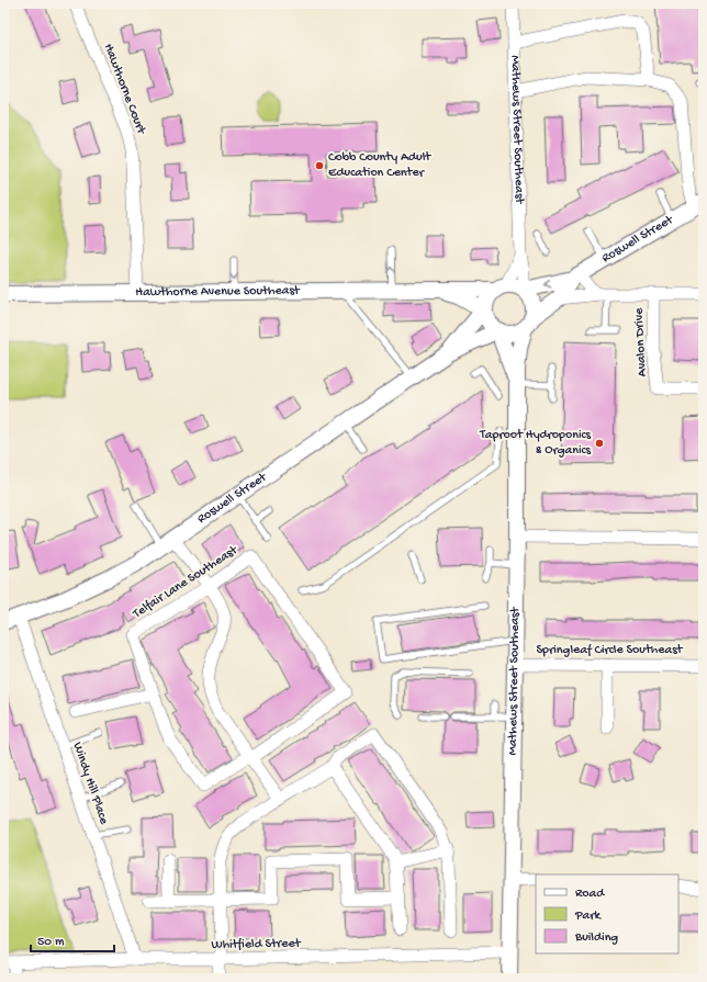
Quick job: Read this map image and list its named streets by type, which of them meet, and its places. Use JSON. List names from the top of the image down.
{
  "streets": {
    "street": [
      "Hawthorne Court",
      "Mathews Street Southeast",
      "Roswell Street",
      "Hawthorne Avenue Southeast",
      "Avalon Drive",
      "Telfair Lane Southeast",
      "Springleaf Circle Southeast",
      "Windy Hill Place",
      "Whitfield Street"
    ]
  },
  "crossings": [
    ["Hawthorne Court", "Hawthorne Avenue Southeast"],
    ["Mathews Street Southeast", "Roswell Street"],
    ["Mathews Street Southeast", "Hawthorne Avenue Southeast"],
    ["Mathews Street Southeast", "Springleaf Circle Southeast"],
    ["Mathews Street Southeast", "Whitfield Street"],
    ["Roswell Street", "Hawthorne Avenue Southeast"],
    ["Roswell Street", "Windy Hill Place"],
    ["Windy Hill Place", "Whitfield Street"]
  ],
  "places": ["Cobb County Adult Education Center", "Taproot Hydroponics & Organics"],
  "legend": ["Road", "Park", "Building"],
  "scale_bar": "50 m"
}
